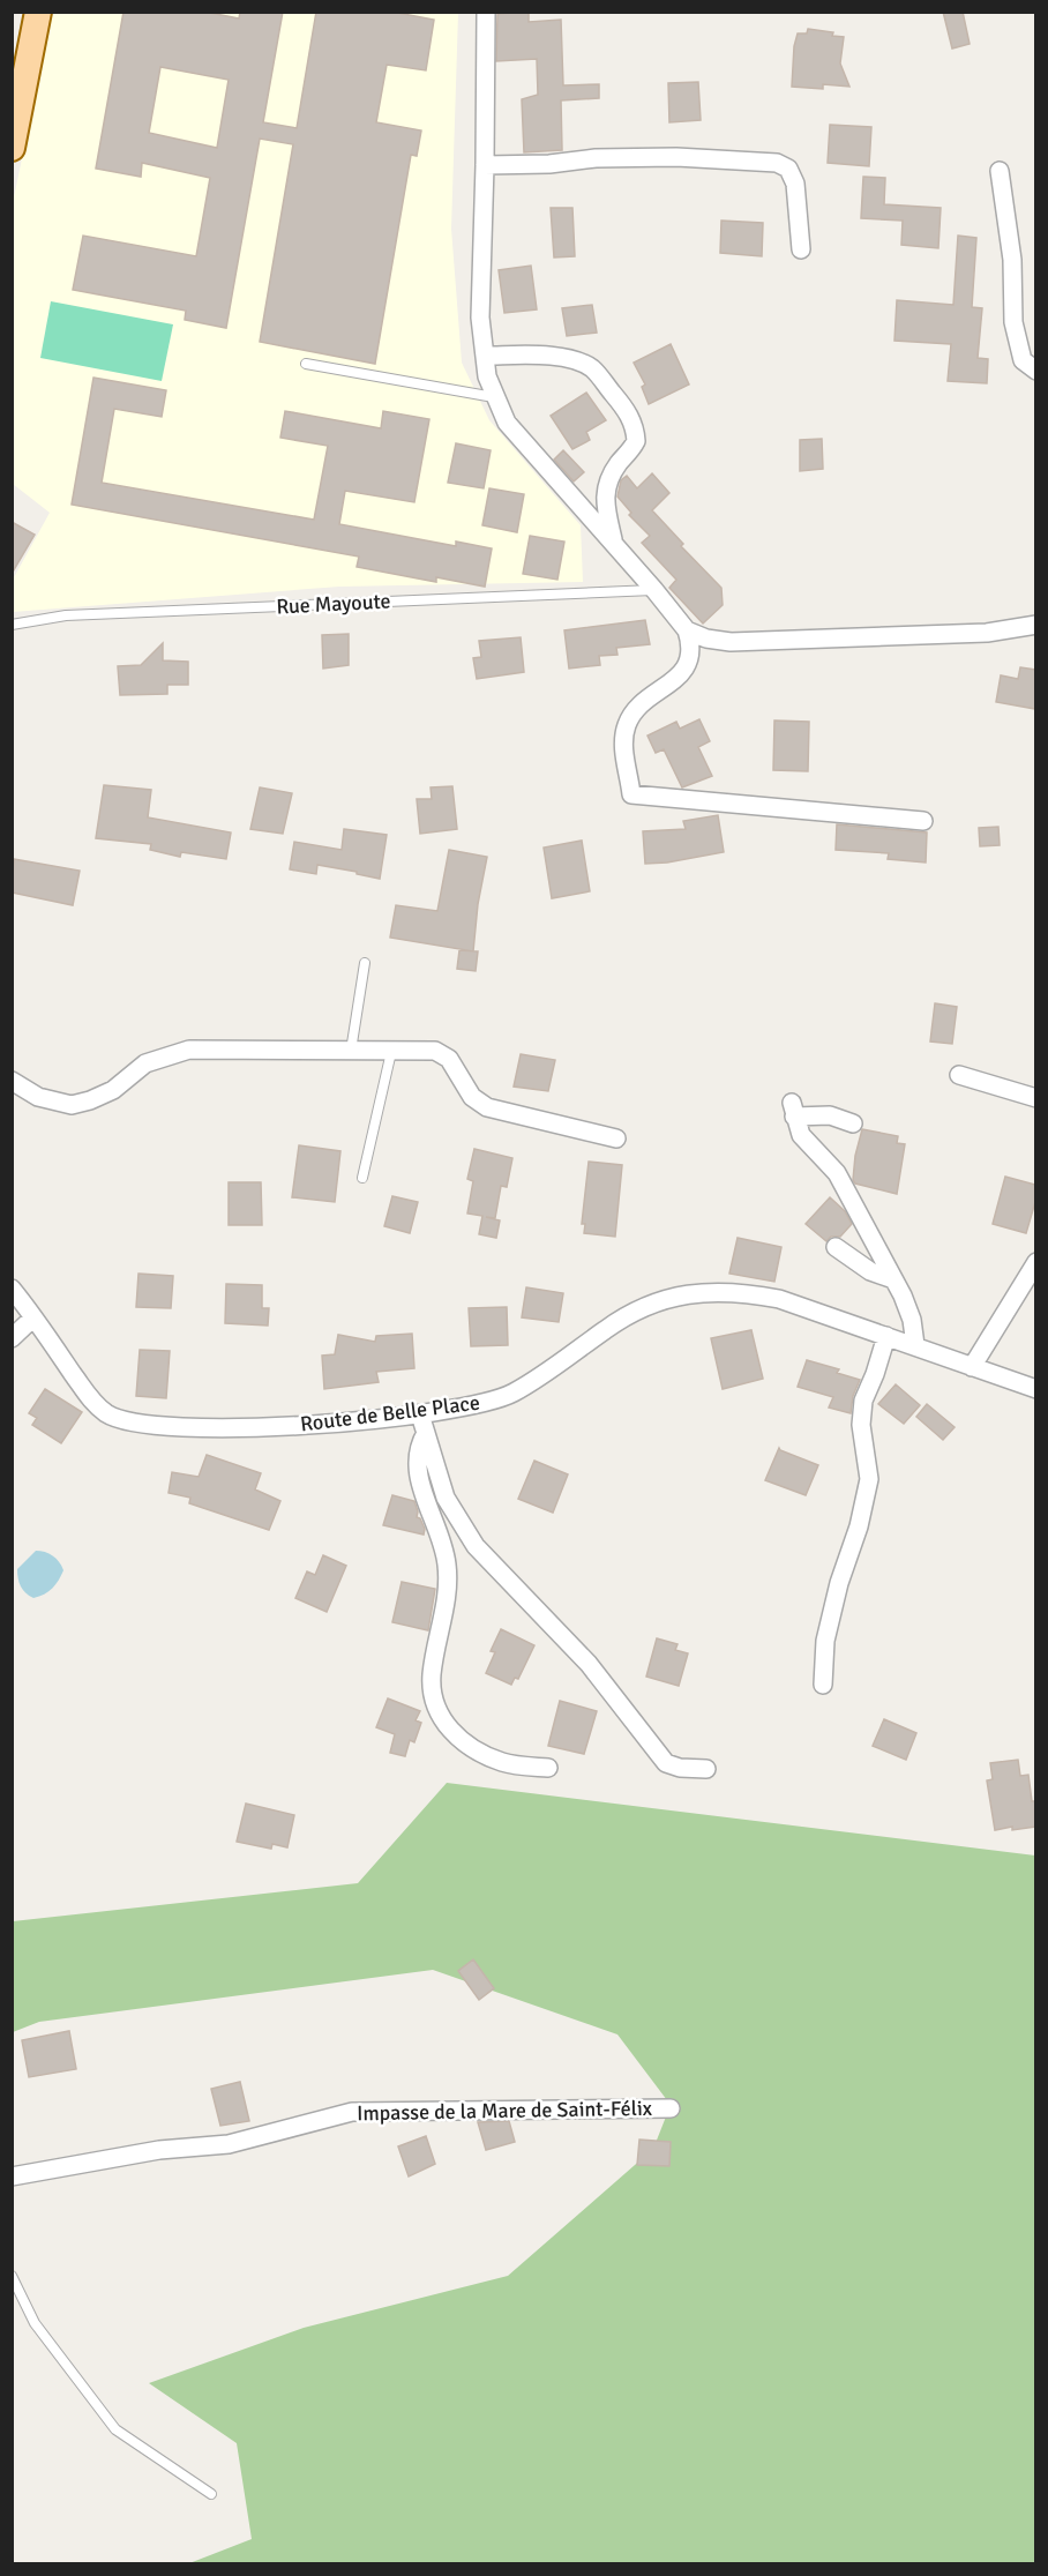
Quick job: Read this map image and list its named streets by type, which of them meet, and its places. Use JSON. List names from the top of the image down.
{
  "streets": {
    "street": ["Route de Belle Place", "Impasse de la Mare de Saint-Félix"],
    "lane": ["Rue Mayoute"]
  }
}
